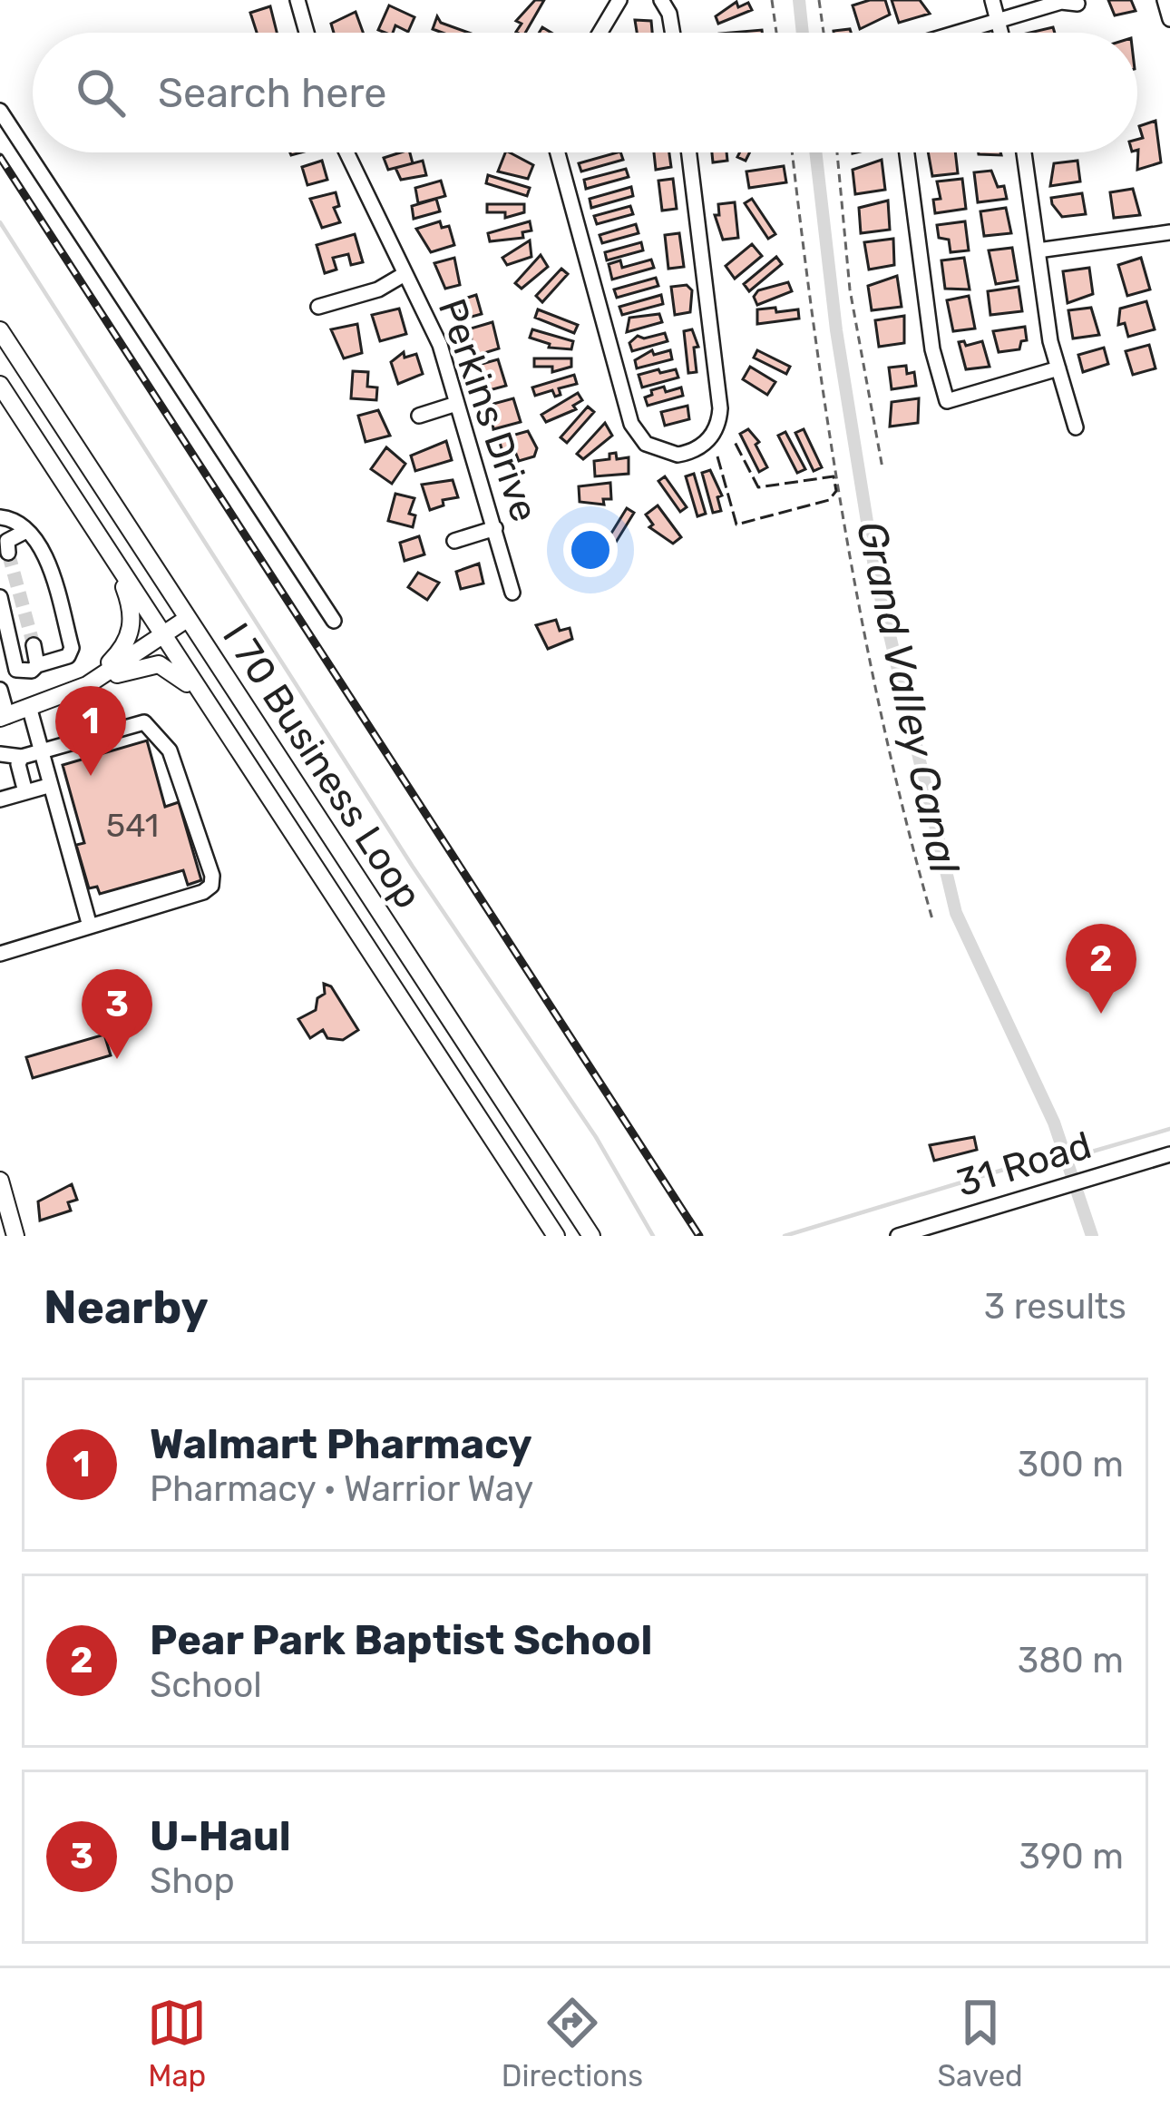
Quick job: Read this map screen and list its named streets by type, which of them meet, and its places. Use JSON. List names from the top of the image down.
{
  "streets": {
    "main road": ["I 70 Business Loop"],
    "street": ["Perkins Drive", "31 Road"]
  },
  "water": ["Grand Valley Canal"],
  "house_numbers": ["541"],
  "page": {
    "search": "Search here",
    "pins": ["1", "2", "3"],
    "heading": ["Nearby", "3 results"],
    "list": [
      {
        "mark": "1",
        "name": "Walmart Pharmacy",
        "note": "Pharmacy · Warrior Way",
        "value": "300 m"
      },
      {
        "mark": "2",
        "name": "Pear Park Baptist School",
        "note": "School",
        "value": "380 m"
      },
      {
        "mark": "3",
        "name": "U-Haul",
        "note": "Shop",
        "value": "390 m"
      }
    ],
    "nav": ["Map", "Directions", "Saved"]
  }
}
